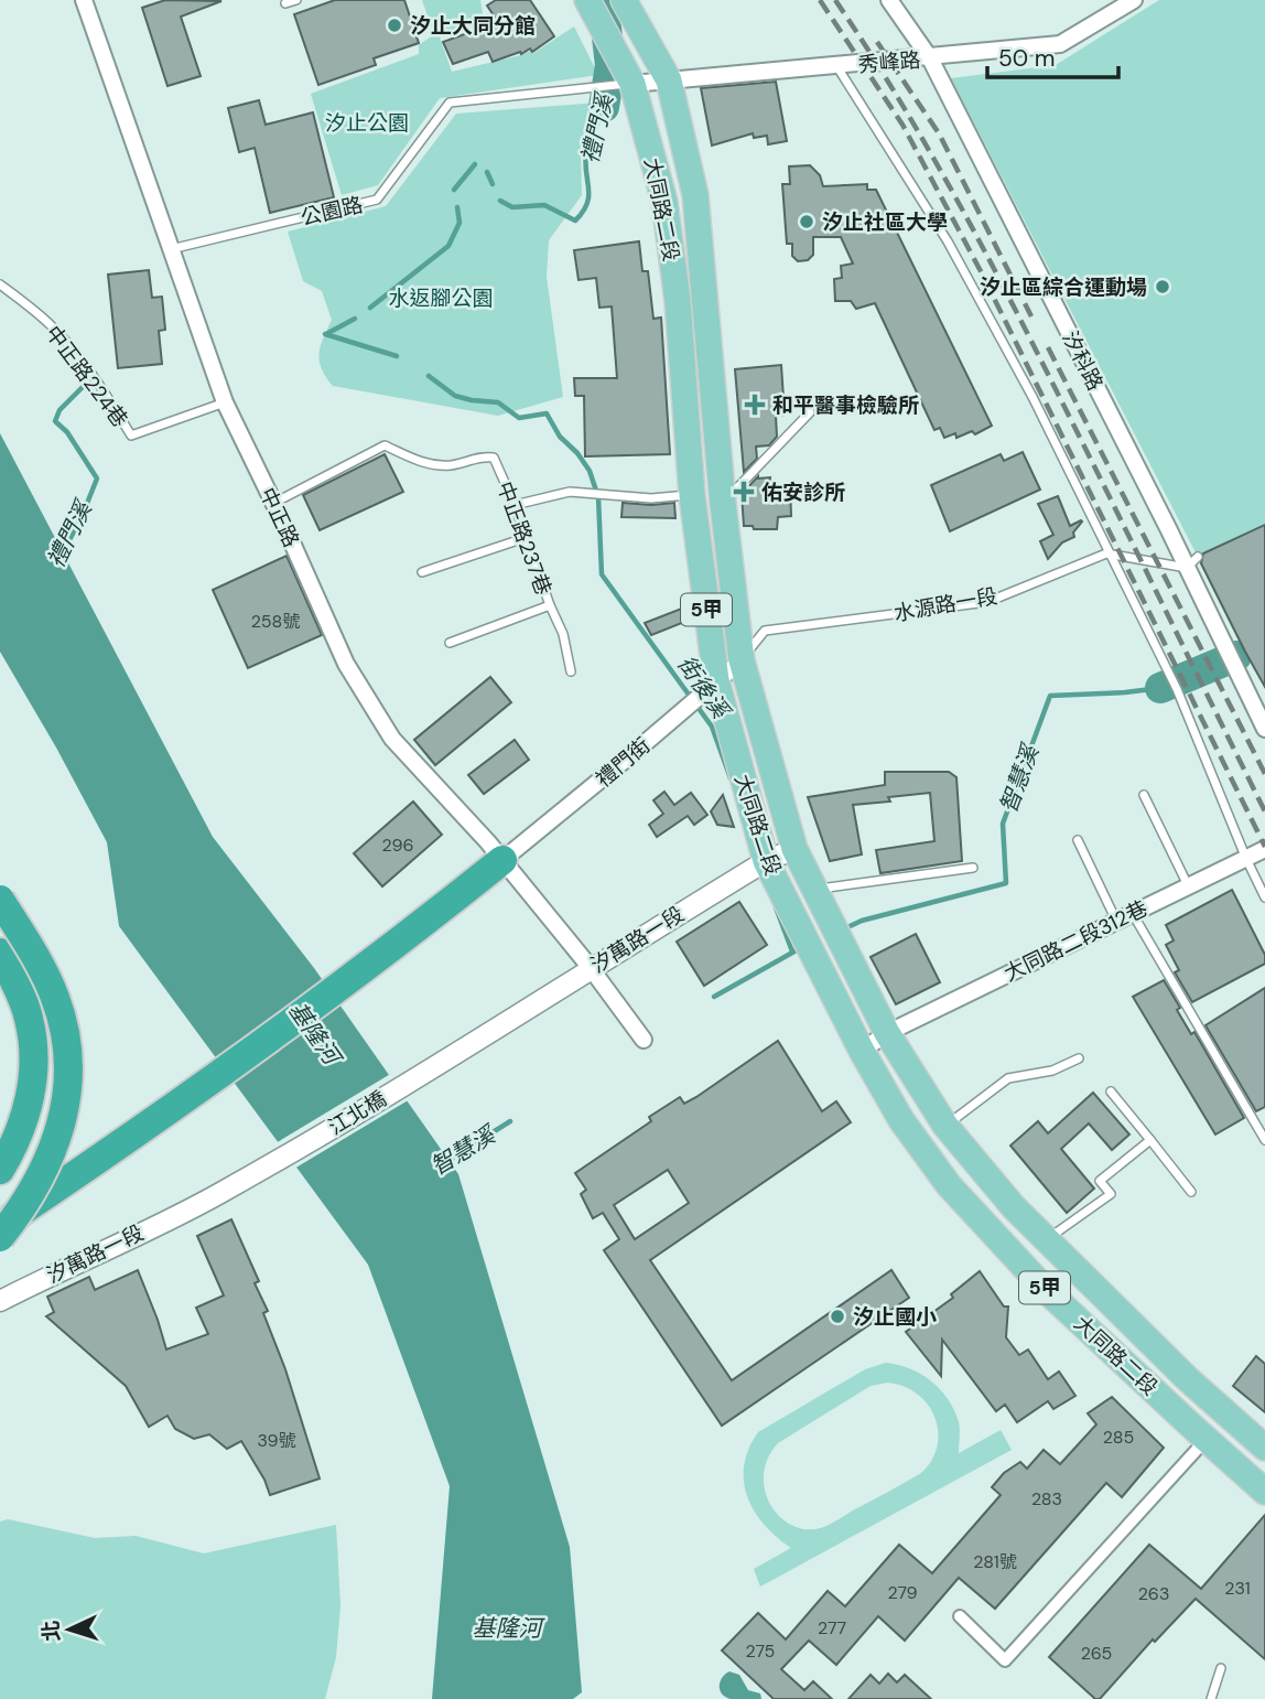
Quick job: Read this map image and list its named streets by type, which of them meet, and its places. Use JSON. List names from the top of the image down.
{
  "streets": {
    "main road": ["大同路二段", "5甲"],
    "street": [
      "秀峰路",
      "汐科路",
      "中正路",
      "禮門街",
      "汐萬路一段",
      "大同路二段312巷",
      "江北橋"
    ],
    "lane": [
      "公園路",
      "中正路224巷",
      "中正路237巷",
      "水源路一段"
    ]
  },
  "crossings": [
    ["秀峰路", "大同路二段"],
    ["秀峰路", "公園路"],
    ["秀峰路", "汐科路"],
    ["大同路二段", "公園路"],
    ["大同路二段", "水源路一段"],
    ["大同路二段", "禮門街"],
    ["大同路二段", "汐萬路一段"],
    ["大同路二段", "大同路二段312巷"],
    ["公園路", "中正路"],
    ["汐科路", "水源路一段"],
    ["中正路224巷", "中正路"],
    ["中正路", "中正路237巷"],
    ["中正路", "禮門街"],
    ["中正路", "汐萬路一段"],
    ["水源路一段", "禮門街"],
    ["汐萬路一段", "江北橋"]
  ],
  "water": [
    "禮門溪",
    "街後溪",
    "智慧溪",
    "基隆河"
  ],
  "parks": ["汐止公園", "水返腳公園"],
  "places": {
    "other": [
      "汐止大同分館",
      "汐止社區大學",
      "汐止區綜合運動場",
      "汐止國小"
    ],
    "health": ["和平醫事檢驗所", "佑安診所"]
  },
  "house_numbers": [
    "258號",
    "296",
    "285",
    "39號",
    "283",
    "281號",
    "231",
    "279",
    "263",
    "277",
    "275",
    "265"
  ],
  "scale_bar": "50 m",
  "north": "left"
}
